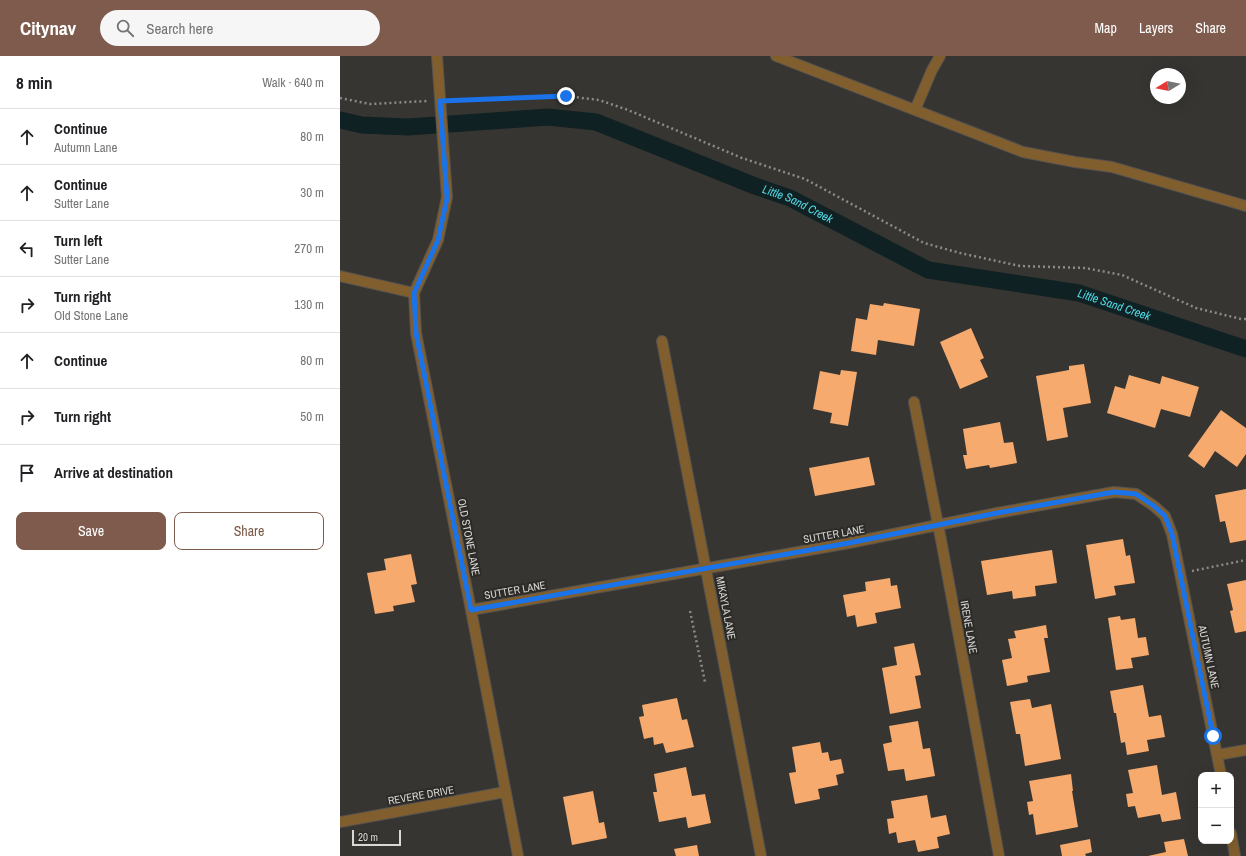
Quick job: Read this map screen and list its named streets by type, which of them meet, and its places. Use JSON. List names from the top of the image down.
{
  "streets": {
    "street": [
      "SUTTER LANE",
      "OLD STONE LANE",
      "MIKAYLA LANE",
      "IRENE LANE",
      "AUTUMN LANE",
      "REVERE DRIVE"
    ]
  },
  "crossings": [
    ["SUTTER LANE", "OLD STONE LANE"],
    ["SUTTER LANE", "MIKAYLA LANE"],
    ["SUTTER LANE", "IRENE LANE"],
    ["SUTTER LANE", "AUTUMN LANE"],
    ["OLD STONE LANE", "REVERE DRIVE"]
  ],
  "water": ["Little Sand Creek"],
  "scale_bar": "20 m",
  "north": "left",
  "page": {
    "header": "Citynav",
    "search": "Search here",
    "nav": ["Map", "Layers", "Share"],
    "heading": ["8 min", "Walk · 640 m"],
    "list": [
      ["Continue", "Autumn Lane", "80 m"],
      ["Continue", "Sutter Lane", "30 m"],
      ["Turn left", "Sutter Lane", "270 m"],
      ["Turn right", "Old Stone Lane", "130 m"],
      ["Continue", "80 m"],
      ["Turn right", "50 m"],
      "Arrive at destination"
    ],
    "buttons": ["Save", "Share"],
    "map_buttons": ["+", "−"],
    "scale": "20 m"
  }
}
